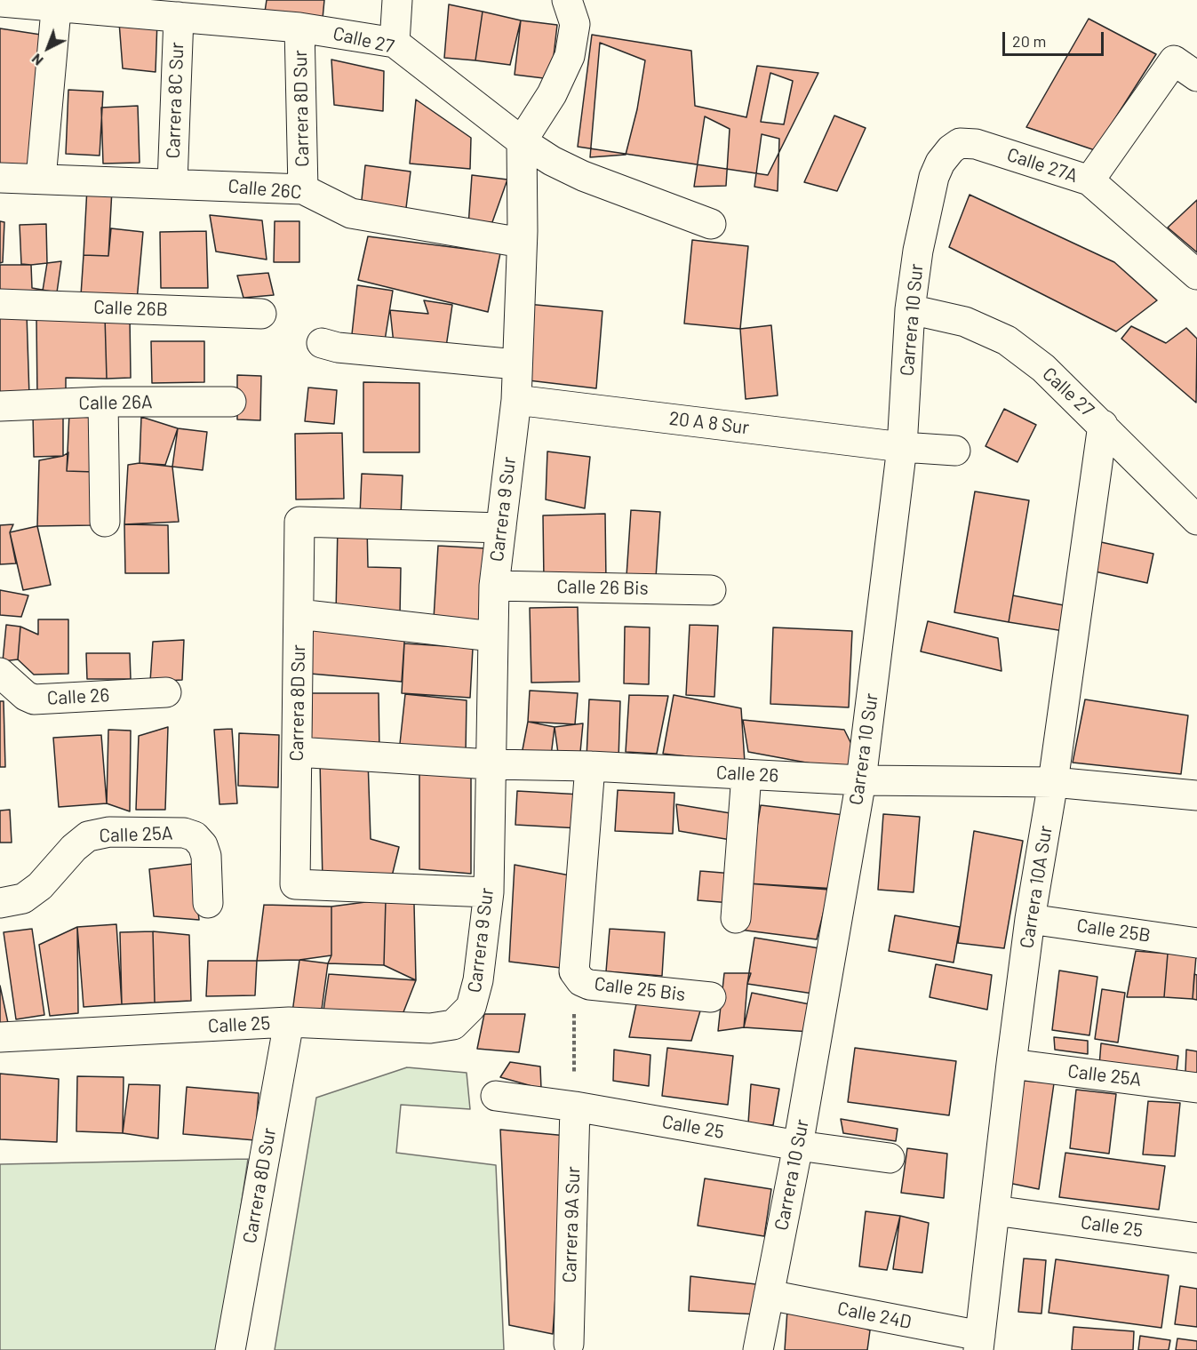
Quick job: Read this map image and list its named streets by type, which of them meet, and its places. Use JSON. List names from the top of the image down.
{
  "streets": {
    "street": [
      "Calle 27",
      "Carrera 8C Sur",
      "Carrera 8D Sur",
      "Calle 27A",
      "Calle 26C",
      "Calle 26B",
      "Carrera 10 Sur",
      "Calle 26A",
      "20 A 8 Sur",
      "Carrera 9 Sur",
      "Calle 26 Bis",
      "Calle 26",
      "Calle 25A",
      "Carrera 10A Sur",
      "Calle 25B",
      "Calle 25 Bis",
      "Calle 25",
      "Carrera 9A Sur",
      "Calle 24D"
    ]
  },
  "crossings": [
    ["Calle 27", "Carrera 8C Sur"],
    ["Calle 27", "Carrera 8D Sur"],
    ["Calle 27", "Carrera 10 Sur"],
    ["Calle 27", "Carrera 9 Sur"],
    ["Calle 27", "Carrera 10A Sur"],
    ["Carrera 8C Sur", "Calle 26C"],
    ["Carrera 8D Sur", "Calle 26C"],
    ["Carrera 8D Sur", "Carrera 9 Sur"],
    ["Carrera 8D Sur", "Calle 26"],
    ["Carrera 8D Sur", "Calle 25"],
    ["Calle 27A", "Carrera 10 Sur"],
    ["Calle 26C", "Carrera 9 Sur"],
    ["Carrera 10 Sur", "20 A 8 Sur"],
    ["Carrera 10 Sur", "Calle 26"],
    ["Carrera 10 Sur", "Calle 25"],
    ["Carrera 10 Sur", "Calle 24D"],
    ["20 A 8 Sur", "Carrera 9 Sur"],
    ["Carrera 9 Sur", "Calle 26 Bis"],
    ["Carrera 9 Sur", "Calle 26"],
    ["Carrera 9 Sur", "Calle 25"],
    ["Calle 26", "Carrera 10A Sur"],
    ["Calle 25A", "Carrera 10A Sur"],
    ["Carrera 10A Sur", "Calle 25B"],
    ["Carrera 10A Sur", "Calle 25"],
    ["Carrera 10A Sur", "Calle 24D"],
    ["Calle 25", "Carrera 9A Sur"]
  ],
  "scale_bar": "20 m",
  "north": "bottom left"
}
